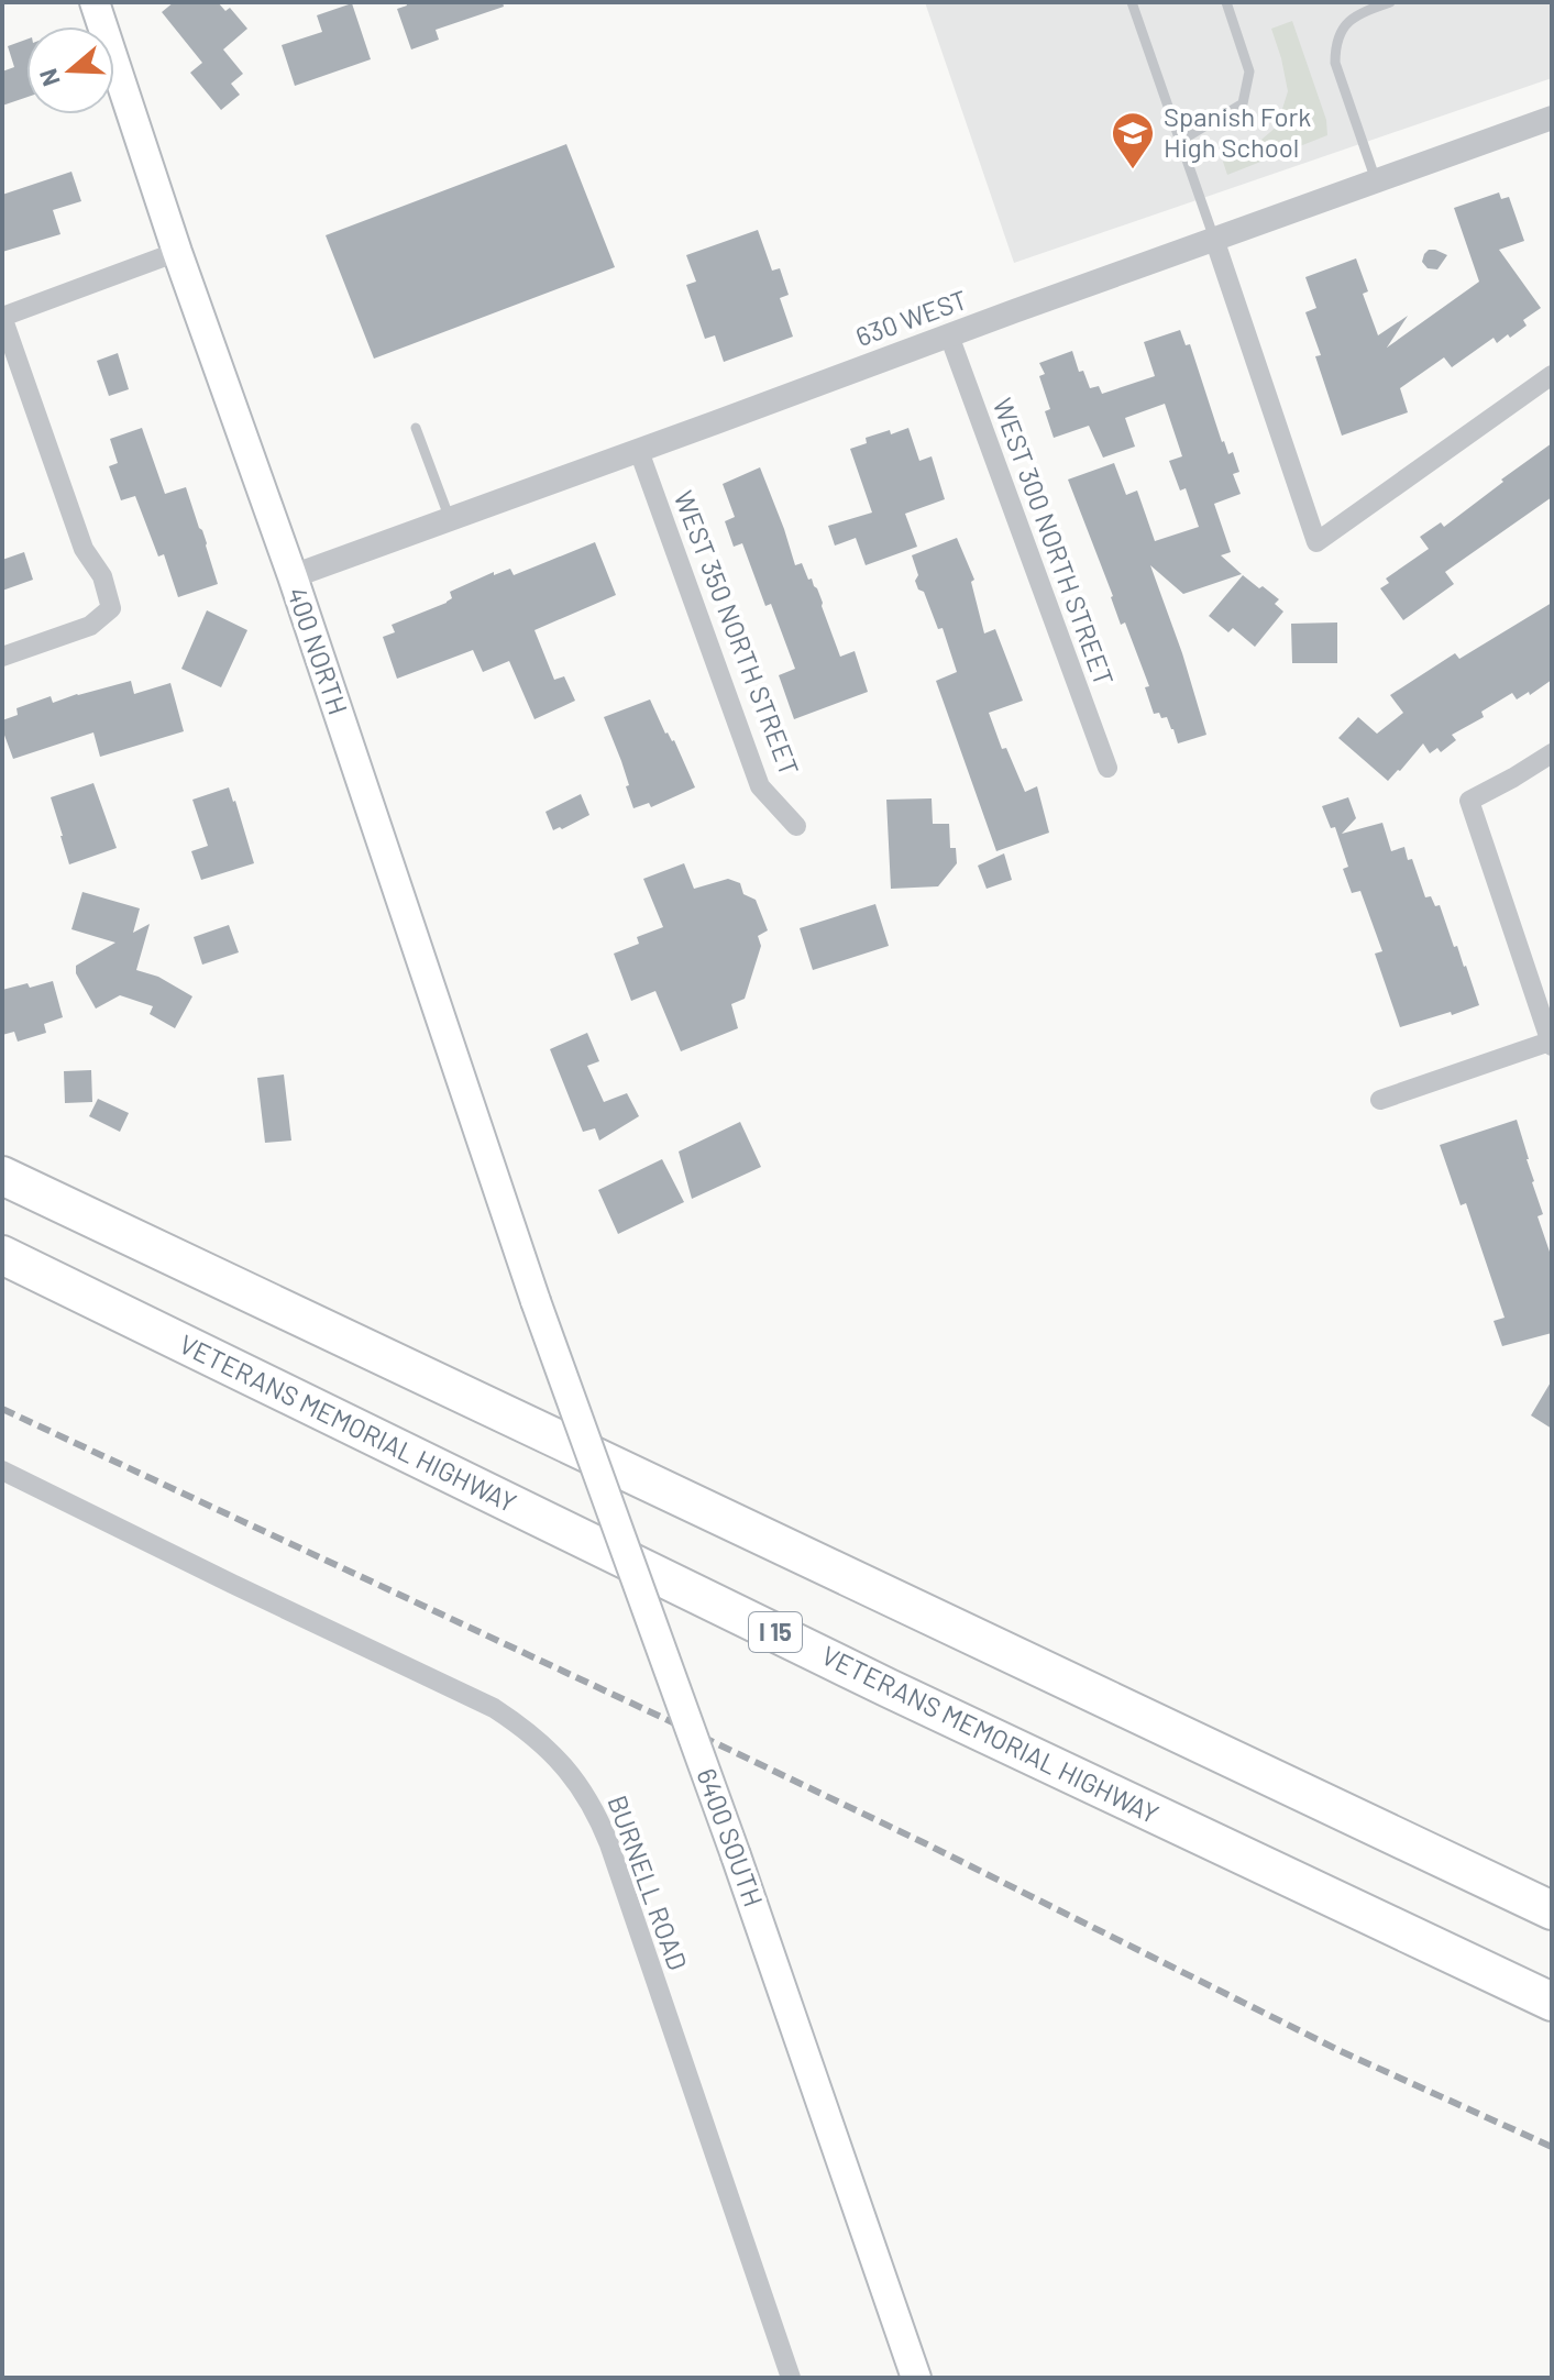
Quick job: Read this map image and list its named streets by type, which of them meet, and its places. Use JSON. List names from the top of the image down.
{
  "streets": {
    "highway": ["VETERANS MEMORIAL HIGHWAY", "I 15"],
    "main road": ["400 NORTH", "6400 SOUTH"],
    "street": [
      "630 WEST",
      "WEST 300 NORTH STREET",
      "WEST 350 NORTH STREET",
      "BURNELL ROAD"
    ]
  },
  "crossings": [
    ["630 WEST", "WEST 300 NORTH STREET"],
    ["630 WEST", "WEST 350 NORTH STREET"],
    ["630 WEST", "400 NORTH"],
    ["400 NORTH", "6400 SOUTH"]
  ],
  "places": {
    "school or university": ["Spanish Fork High School"]
  },
  "north": "left"
}
